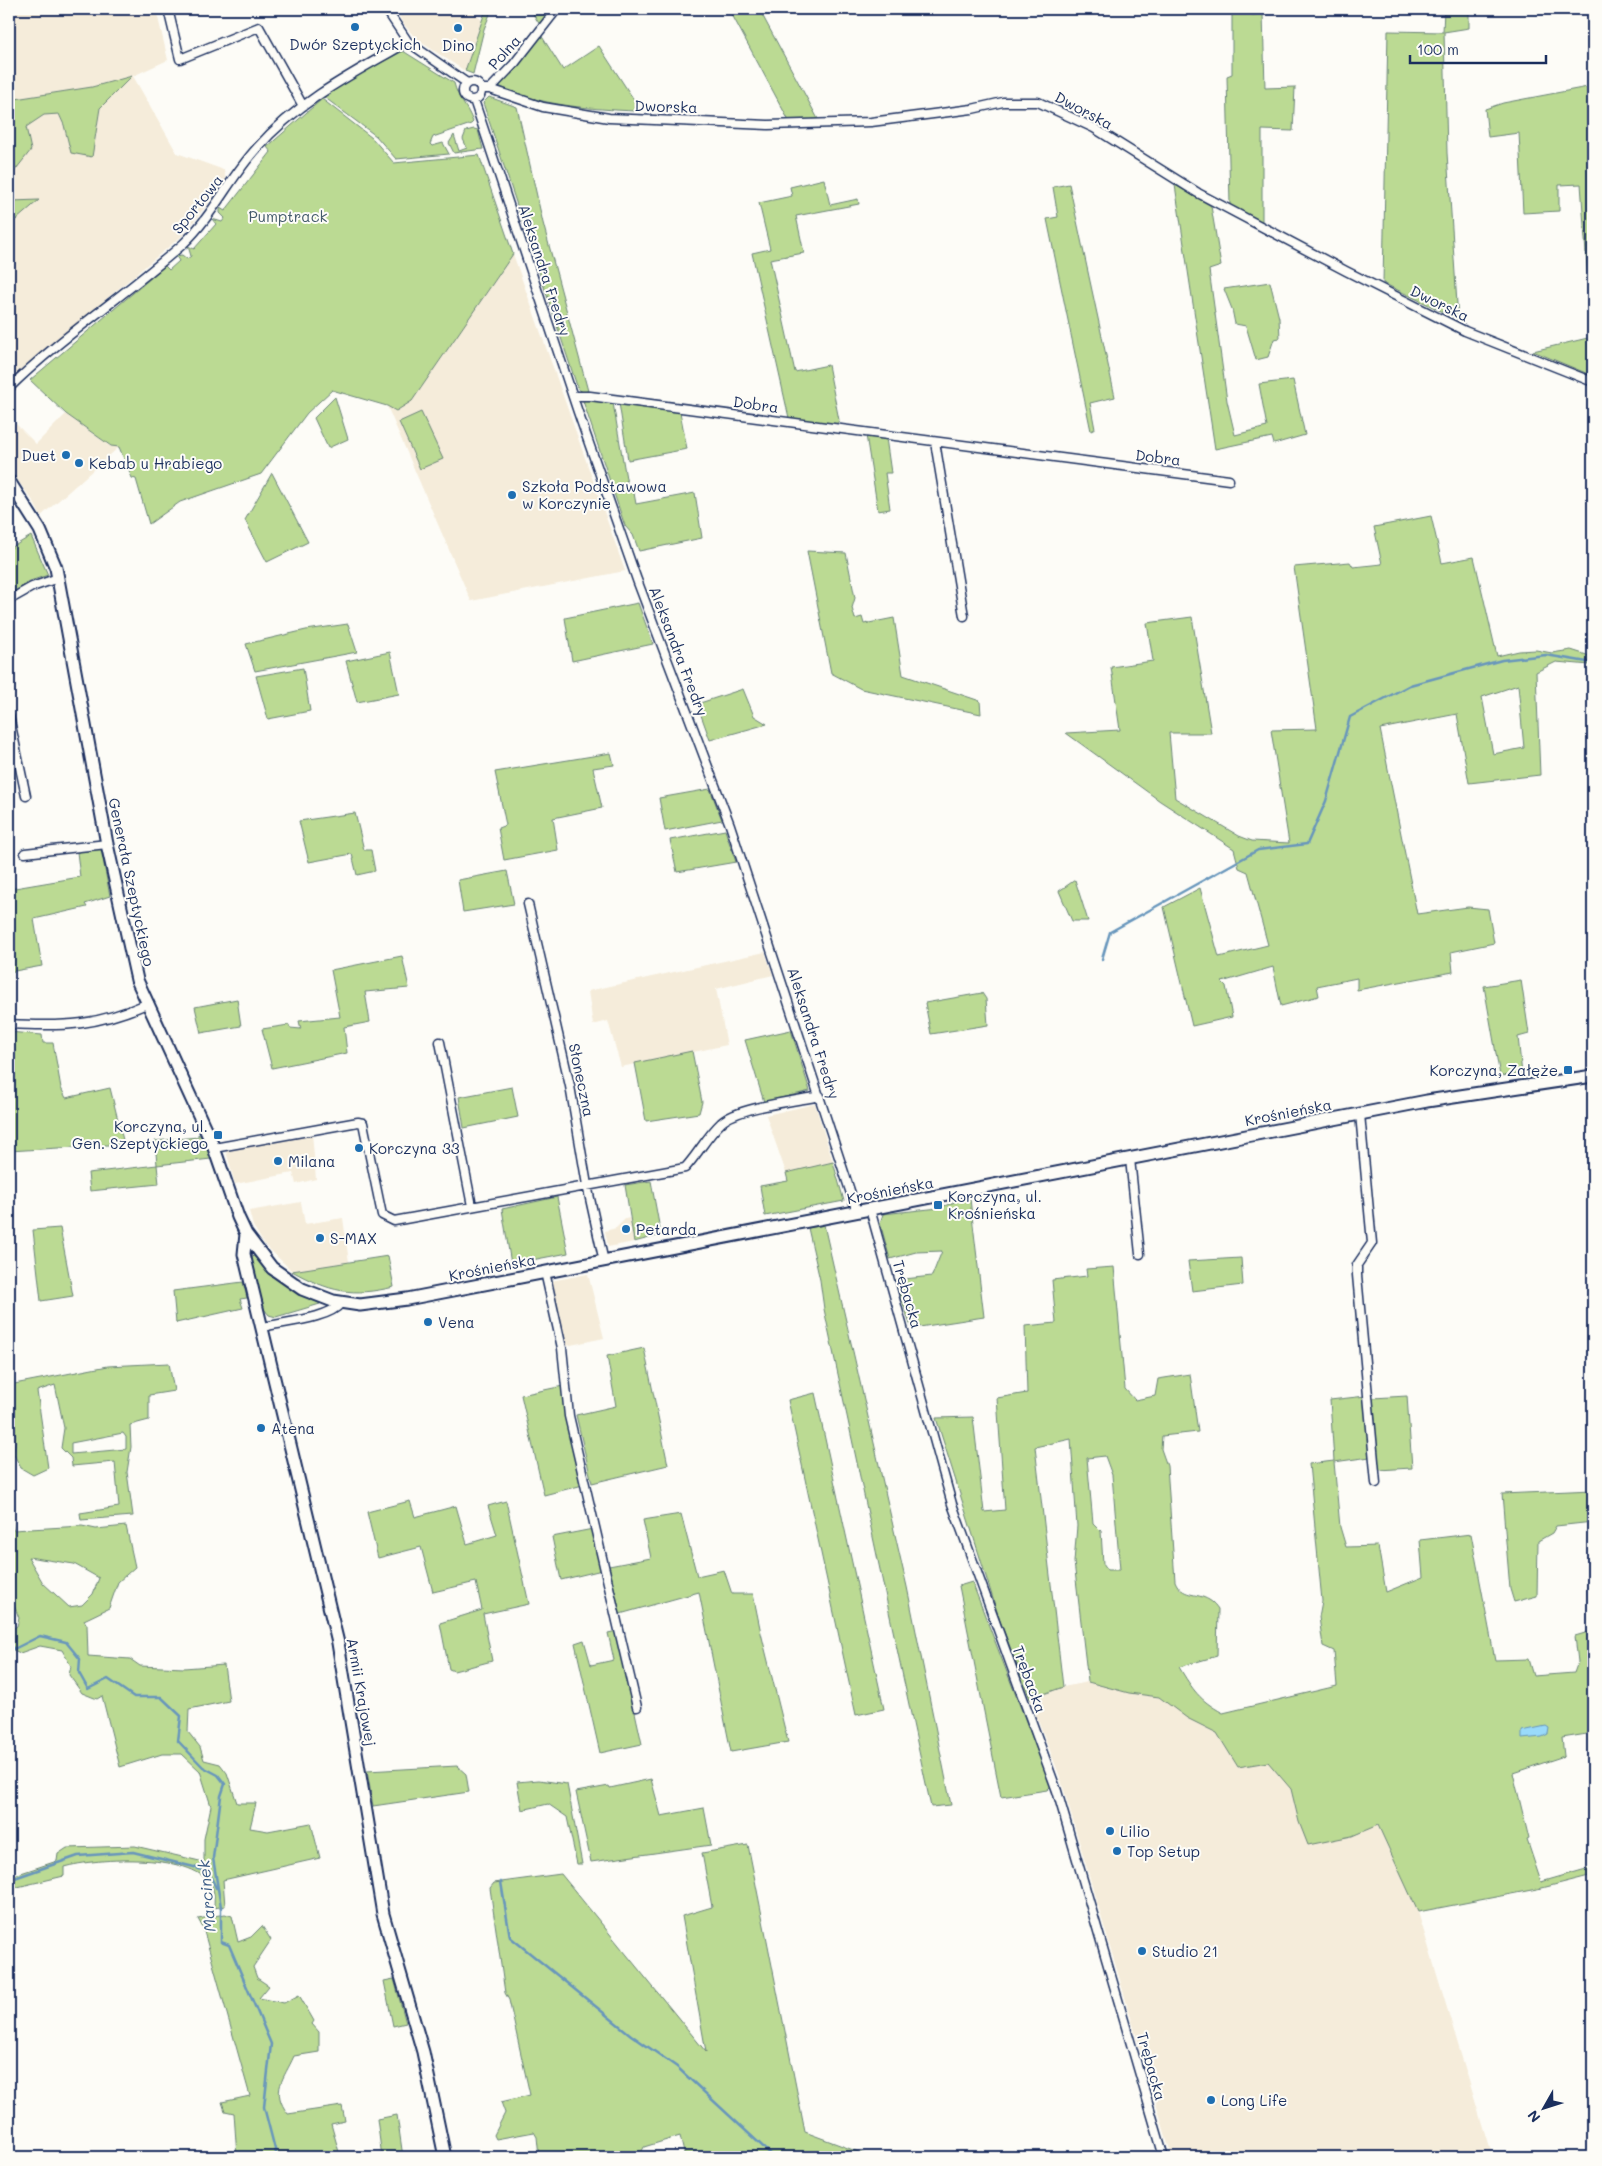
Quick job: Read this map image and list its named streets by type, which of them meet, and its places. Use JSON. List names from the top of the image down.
{
  "streets": {
    "main road": ["Generała Szeptyckiego", "Krośnieńska", "Armii Krajowej"],
    "street": [
      "Polna",
      "Dworska",
      "Sportowa",
      "Aleksandra Fredry",
      "Dobra",
      "Słoneczna",
      "Trębacka"
    ]
  },
  "crossings": [
    ["Polna", "Dworska"],
    ["Dworska", "Aleksandra Fredry"],
    ["Aleksandra Fredry", "Dobra"],
    ["Aleksandra Fredry", "Krośnieńska"],
    ["Generała Szeptyckiego", "Krośnieńska"],
    ["Generała Szeptyckiego", "Armii Krajowej"],
    ["Słoneczna", "Krośnieńska"],
    ["Krośnieńska", "Trębacka"],
    ["Krośnieńska", "Armii Krajowej"]
  ],
  "water": ["Marcinek"],
  "parks": ["Pumptrack"],
  "places": {
    "other": [
      "Dwór Szeptyckich",
      "Dino",
      "Duet",
      "Kebab u Hrabiego",
      "Szkoła Podstawowa w Korczynie",
      "Korczyna 33",
      "Milana",
      "Petarda",
      "S-MAX",
      "Vena",
      "Atena",
      "Lilio",
      "Top Setup",
      "Studio 21",
      "Long Life"
    ],
    "transit": ["Korczyna, Załęże", "Korczyna, ul. Gen. Szeptyckiego", "Korczyna, ul. Krośnieńska"]
  },
  "scale_bar": "100 m",
  "north": "bottom left"
}
